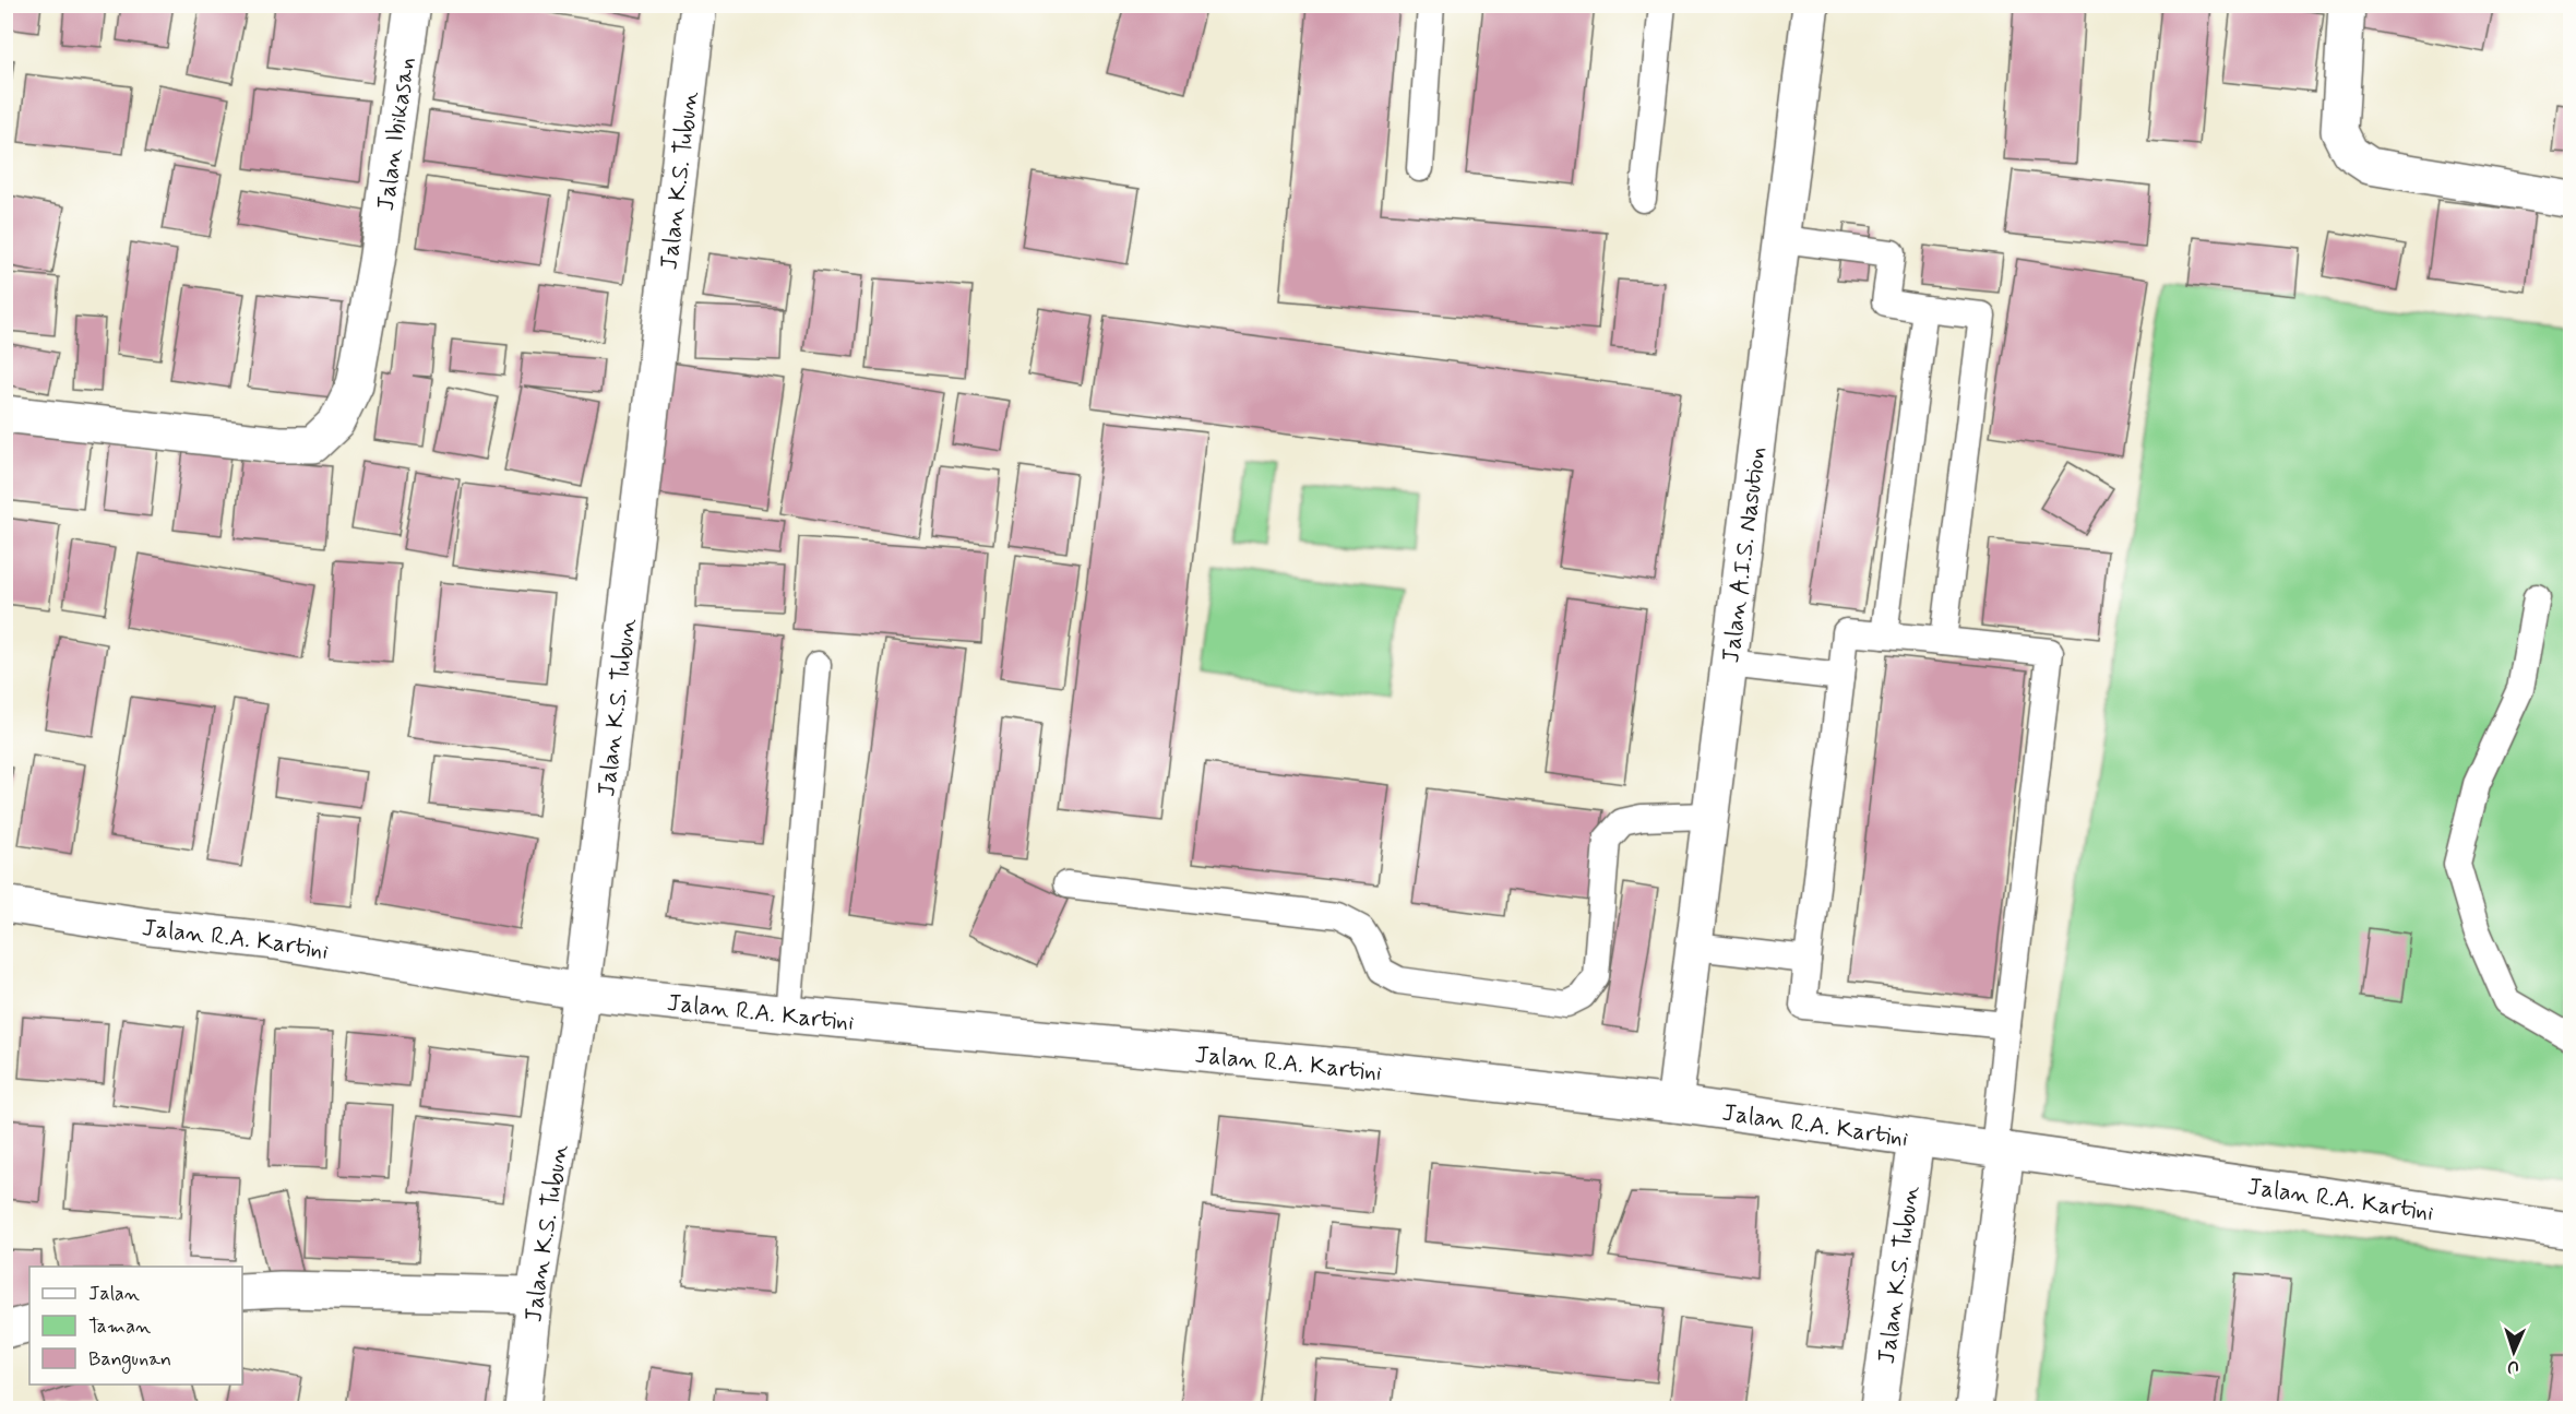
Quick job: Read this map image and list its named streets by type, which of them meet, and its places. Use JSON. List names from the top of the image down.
{
  "streets": {
    "street": [
      "Jalan Ibikasan",
      "Jalan K.S. Tubun",
      "Jalan A.I.S. Nasution",
      "Jalan R.A. Kartini"
    ]
  },
  "crossings": [
    ["Jalan K.S. Tubun", "Jalan R.A. Kartini"],
    ["Jalan A.I.S. Nasution", "Jalan R.A. Kartini"]
  ],
  "legend": ["Jalan", "Taman", "Bangunan"],
  "north": "bottom"
}
